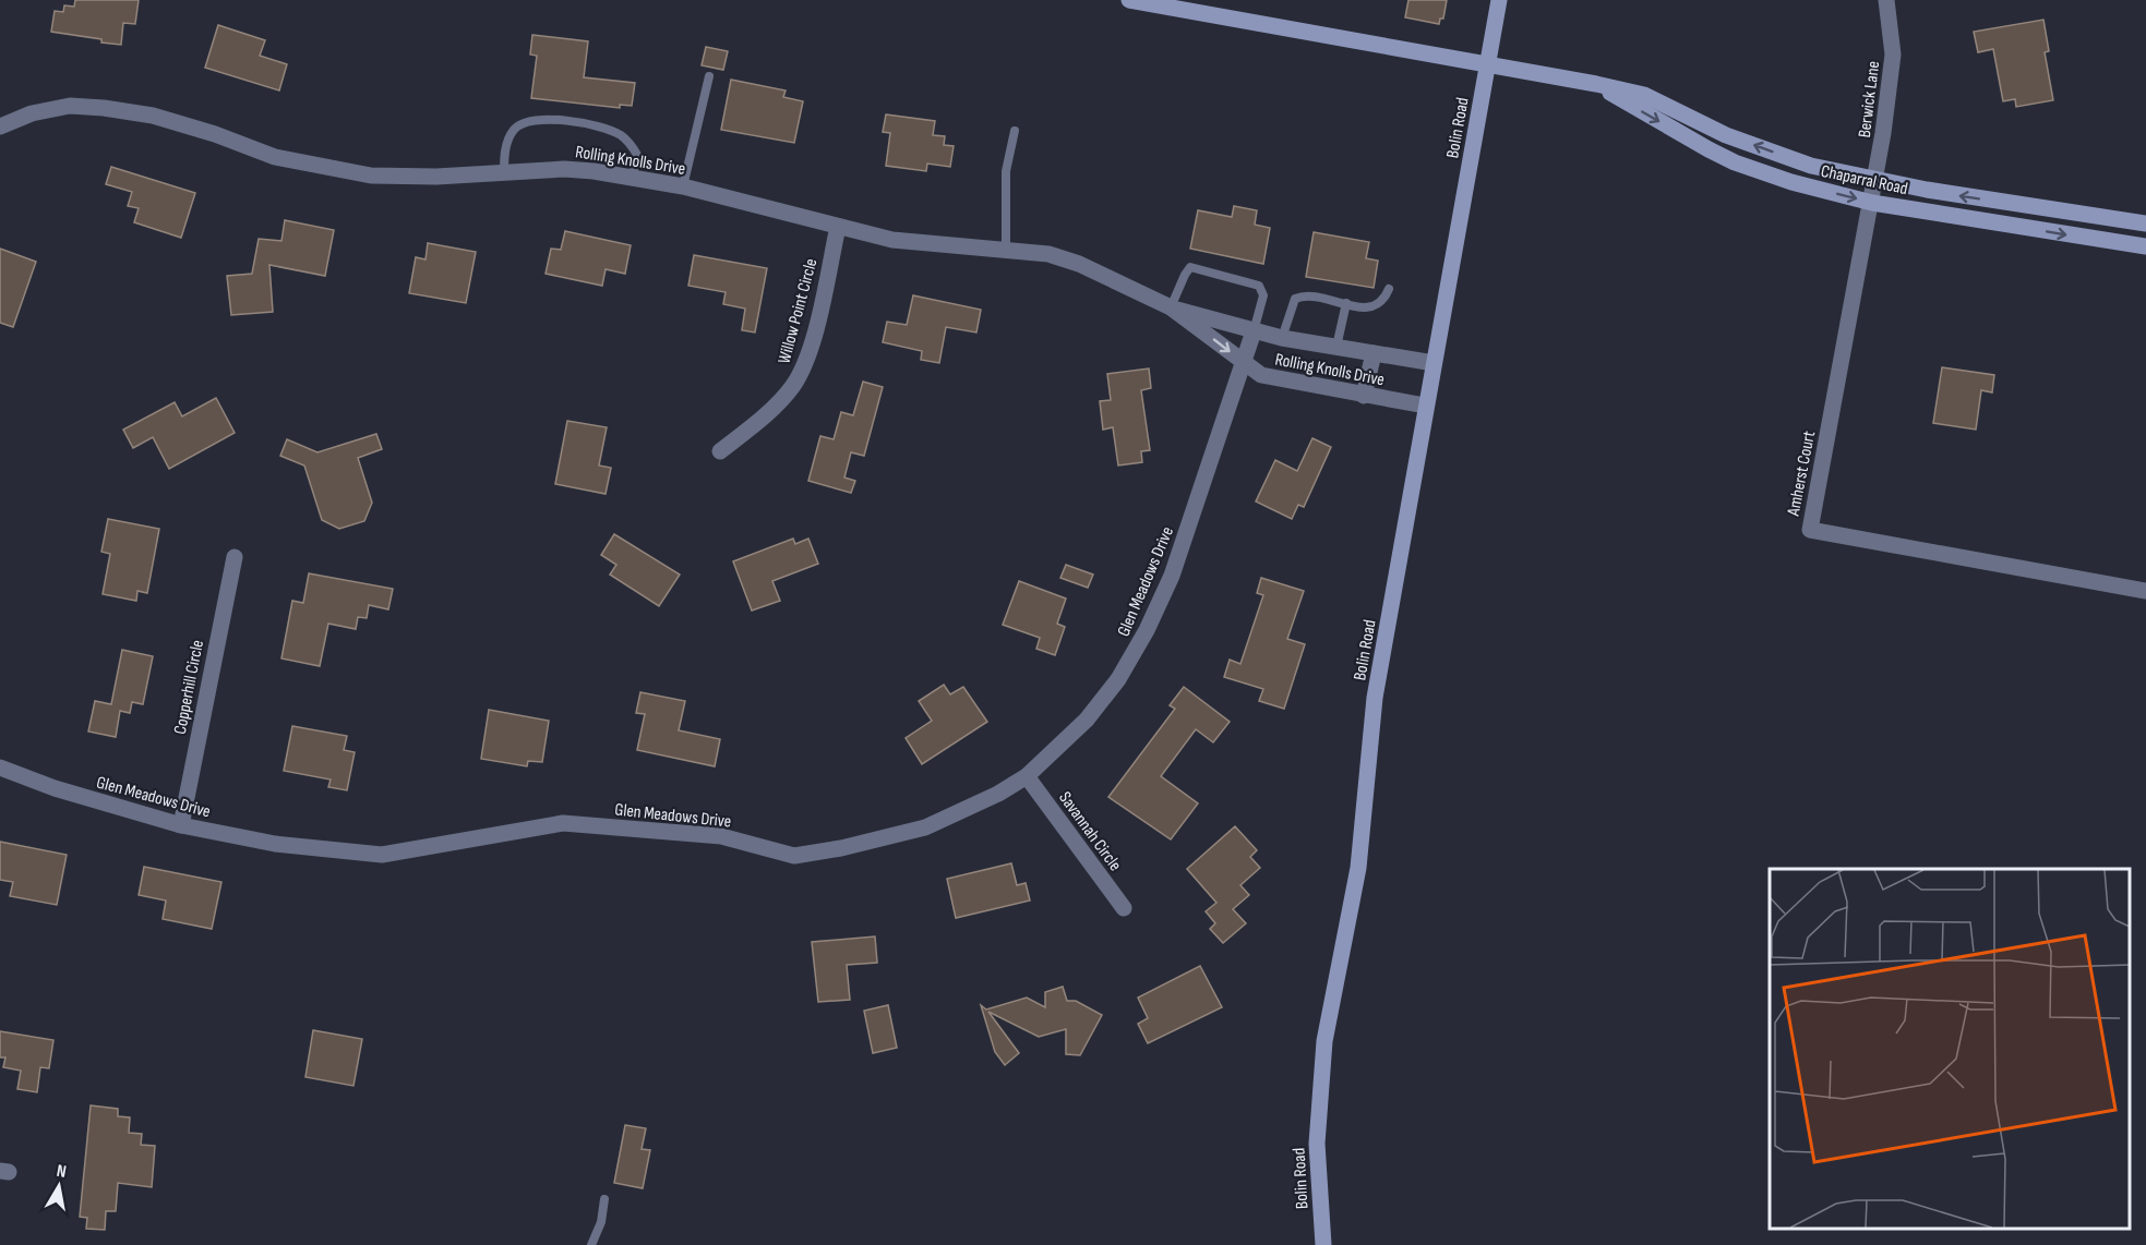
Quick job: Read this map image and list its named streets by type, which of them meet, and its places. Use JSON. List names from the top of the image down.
{
  "streets": {
    "main road": ["Bolin Road", "Chaparral Road"],
    "street": [
      "Berwick Lane",
      "Rolling Knolls Drive",
      "Willow Point Circle",
      "Amherst Court",
      "Glen Meadows Drive",
      "Copperhill Circle",
      "Savannah Circle"
    ]
  },
  "crossings": [
    ["Berwick Lane", "Chaparral Road"],
    ["Berwick Lane", "Amherst Court"],
    ["Bolin Road", "Rolling Knolls Drive"],
    ["Bolin Road", "Chaparral Road"],
    ["Rolling Knolls Drive", "Willow Point Circle"],
    ["Rolling Knolls Drive", "Glen Meadows Drive"],
    ["Chaparral Road", "Amherst Court"],
    ["Glen Meadows Drive", "Copperhill Circle"],
    ["Glen Meadows Drive", "Savannah Circle"]
  ],
  "north": "top"
}
